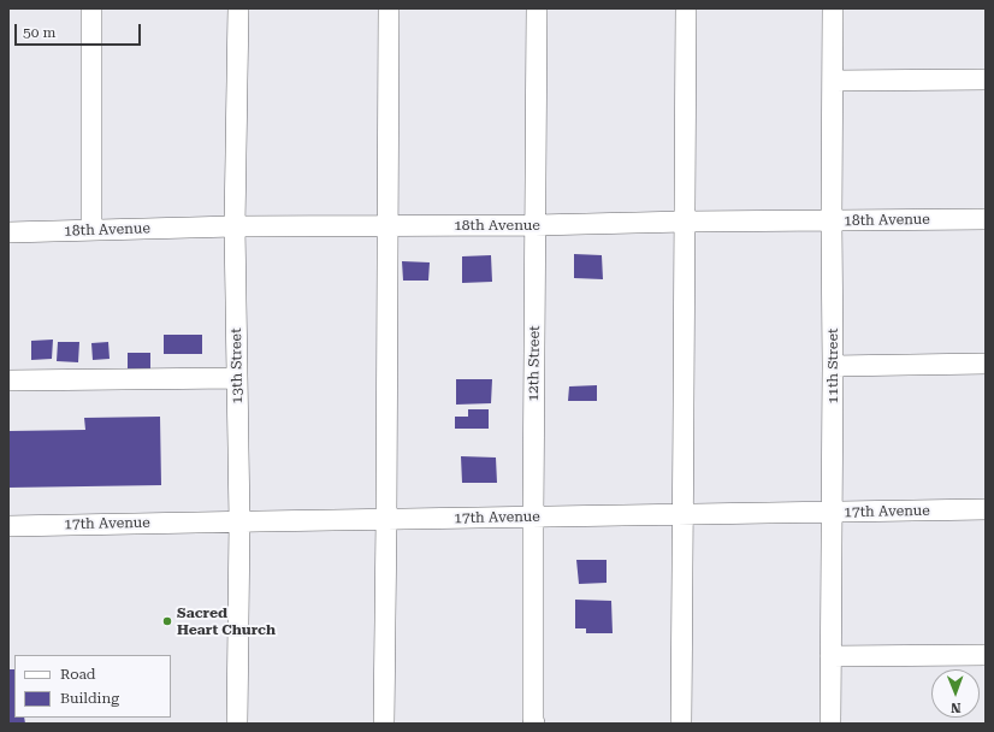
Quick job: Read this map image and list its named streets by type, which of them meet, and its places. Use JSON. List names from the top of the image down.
{
  "streets": {
    "street": [
      "18th Avenue",
      "12th Street",
      "13th Street",
      "11th Street",
      "17th Avenue"
    ]
  },
  "crossings": [
    ["18th Avenue", "12th Street"],
    ["18th Avenue", "13th Street"],
    ["18th Avenue", "11th Street"],
    ["12th Street", "17th Avenue"],
    ["13th Street", "17th Avenue"],
    ["11th Street", "17th Avenue"]
  ],
  "places": ["Sacred Heart Church"],
  "legend": ["Road", "Building"],
  "scale_bar": "50 m",
  "north": "bottom"
}
